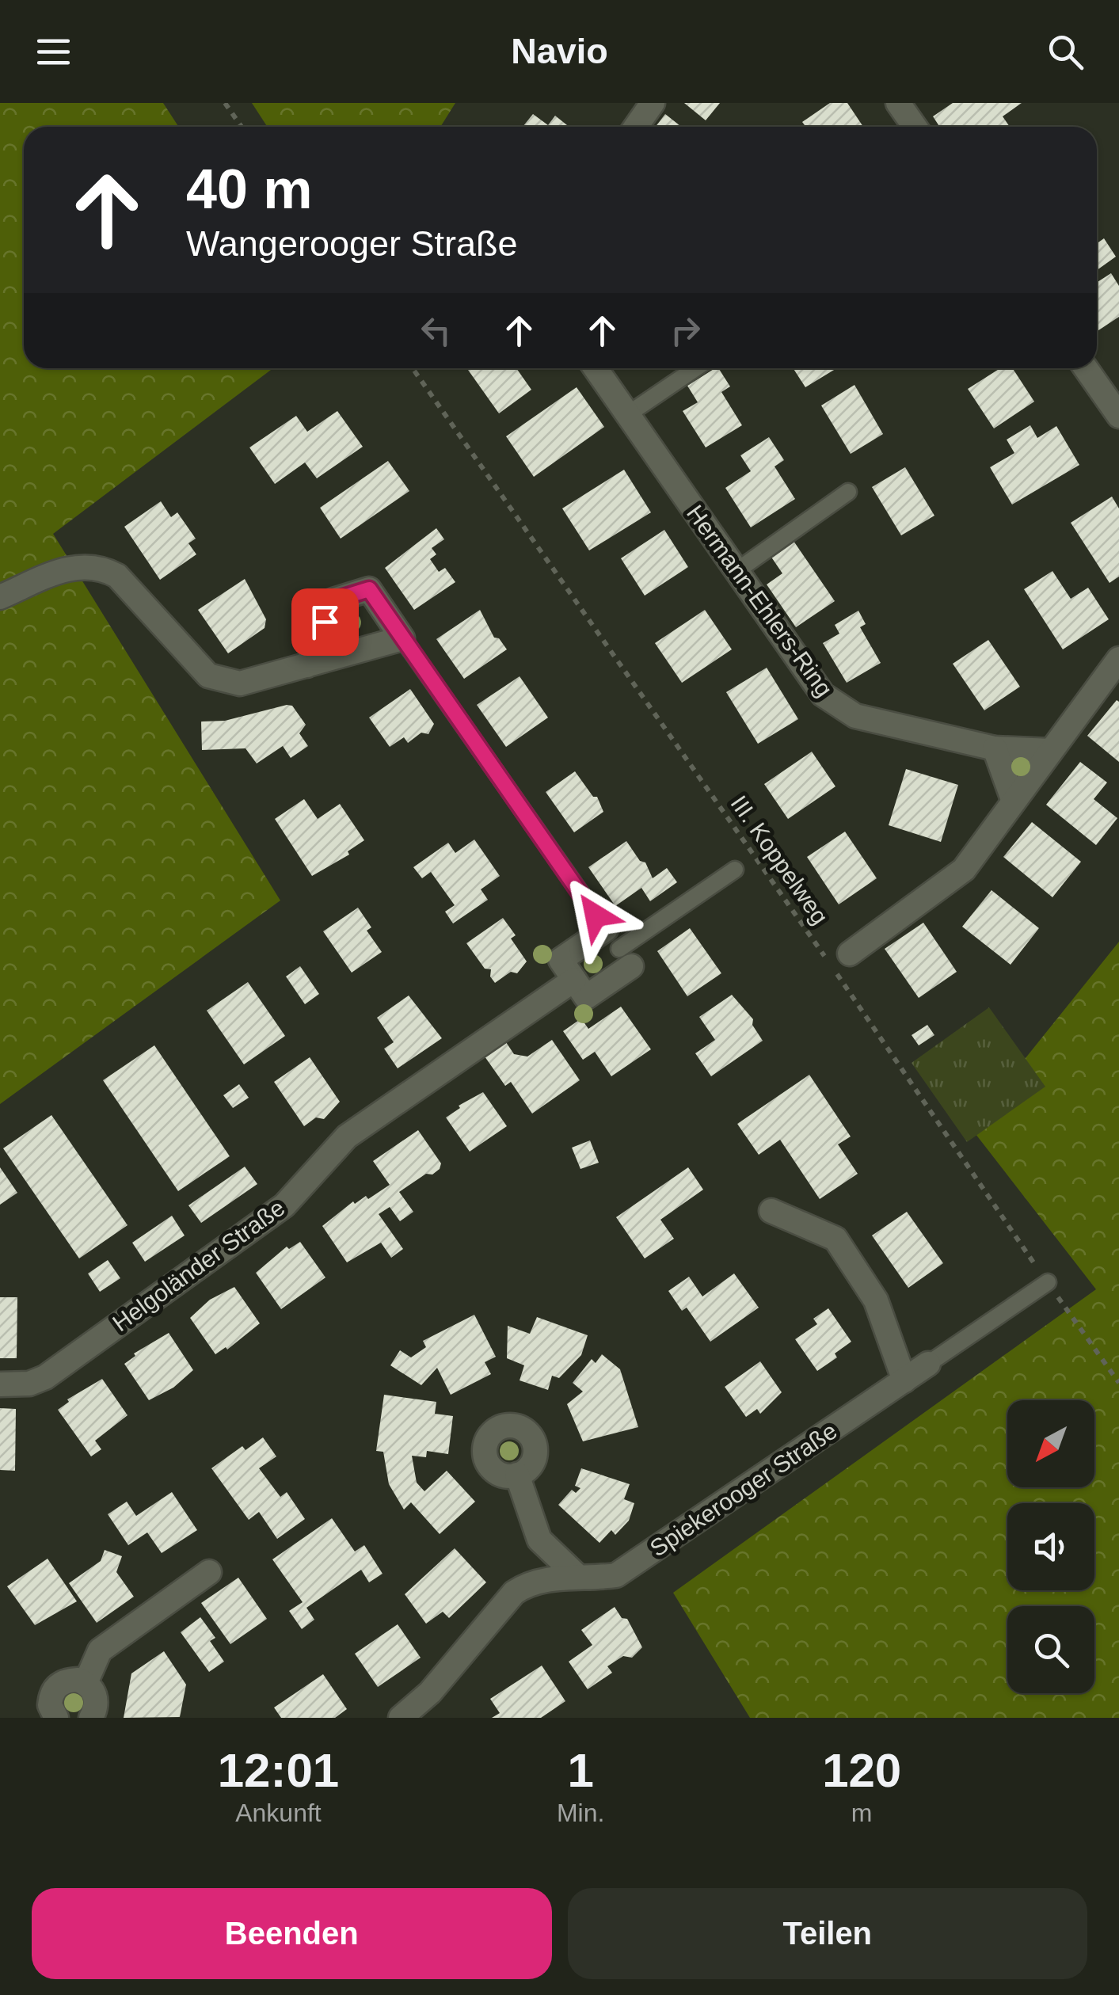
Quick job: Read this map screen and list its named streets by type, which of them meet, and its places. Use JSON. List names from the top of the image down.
{
  "streets": {
    "street": ["Hermann-Ehlers-Ring", "Helgoländer Straße", "Spiekerooger Straße"],
    "path": ["III. Koppelweg"]
  },
  "north": "bottom left",
  "page": {
    "header": "Navio",
    "turn": ["40 m", "Wangerooger Straße"],
    "eta": [
      "12:01",
      "Ankunft",
      "1",
      "Min.",
      "120",
      "m"
    ],
    "buttons": ["Beenden", "Teilen"]
  }
}
